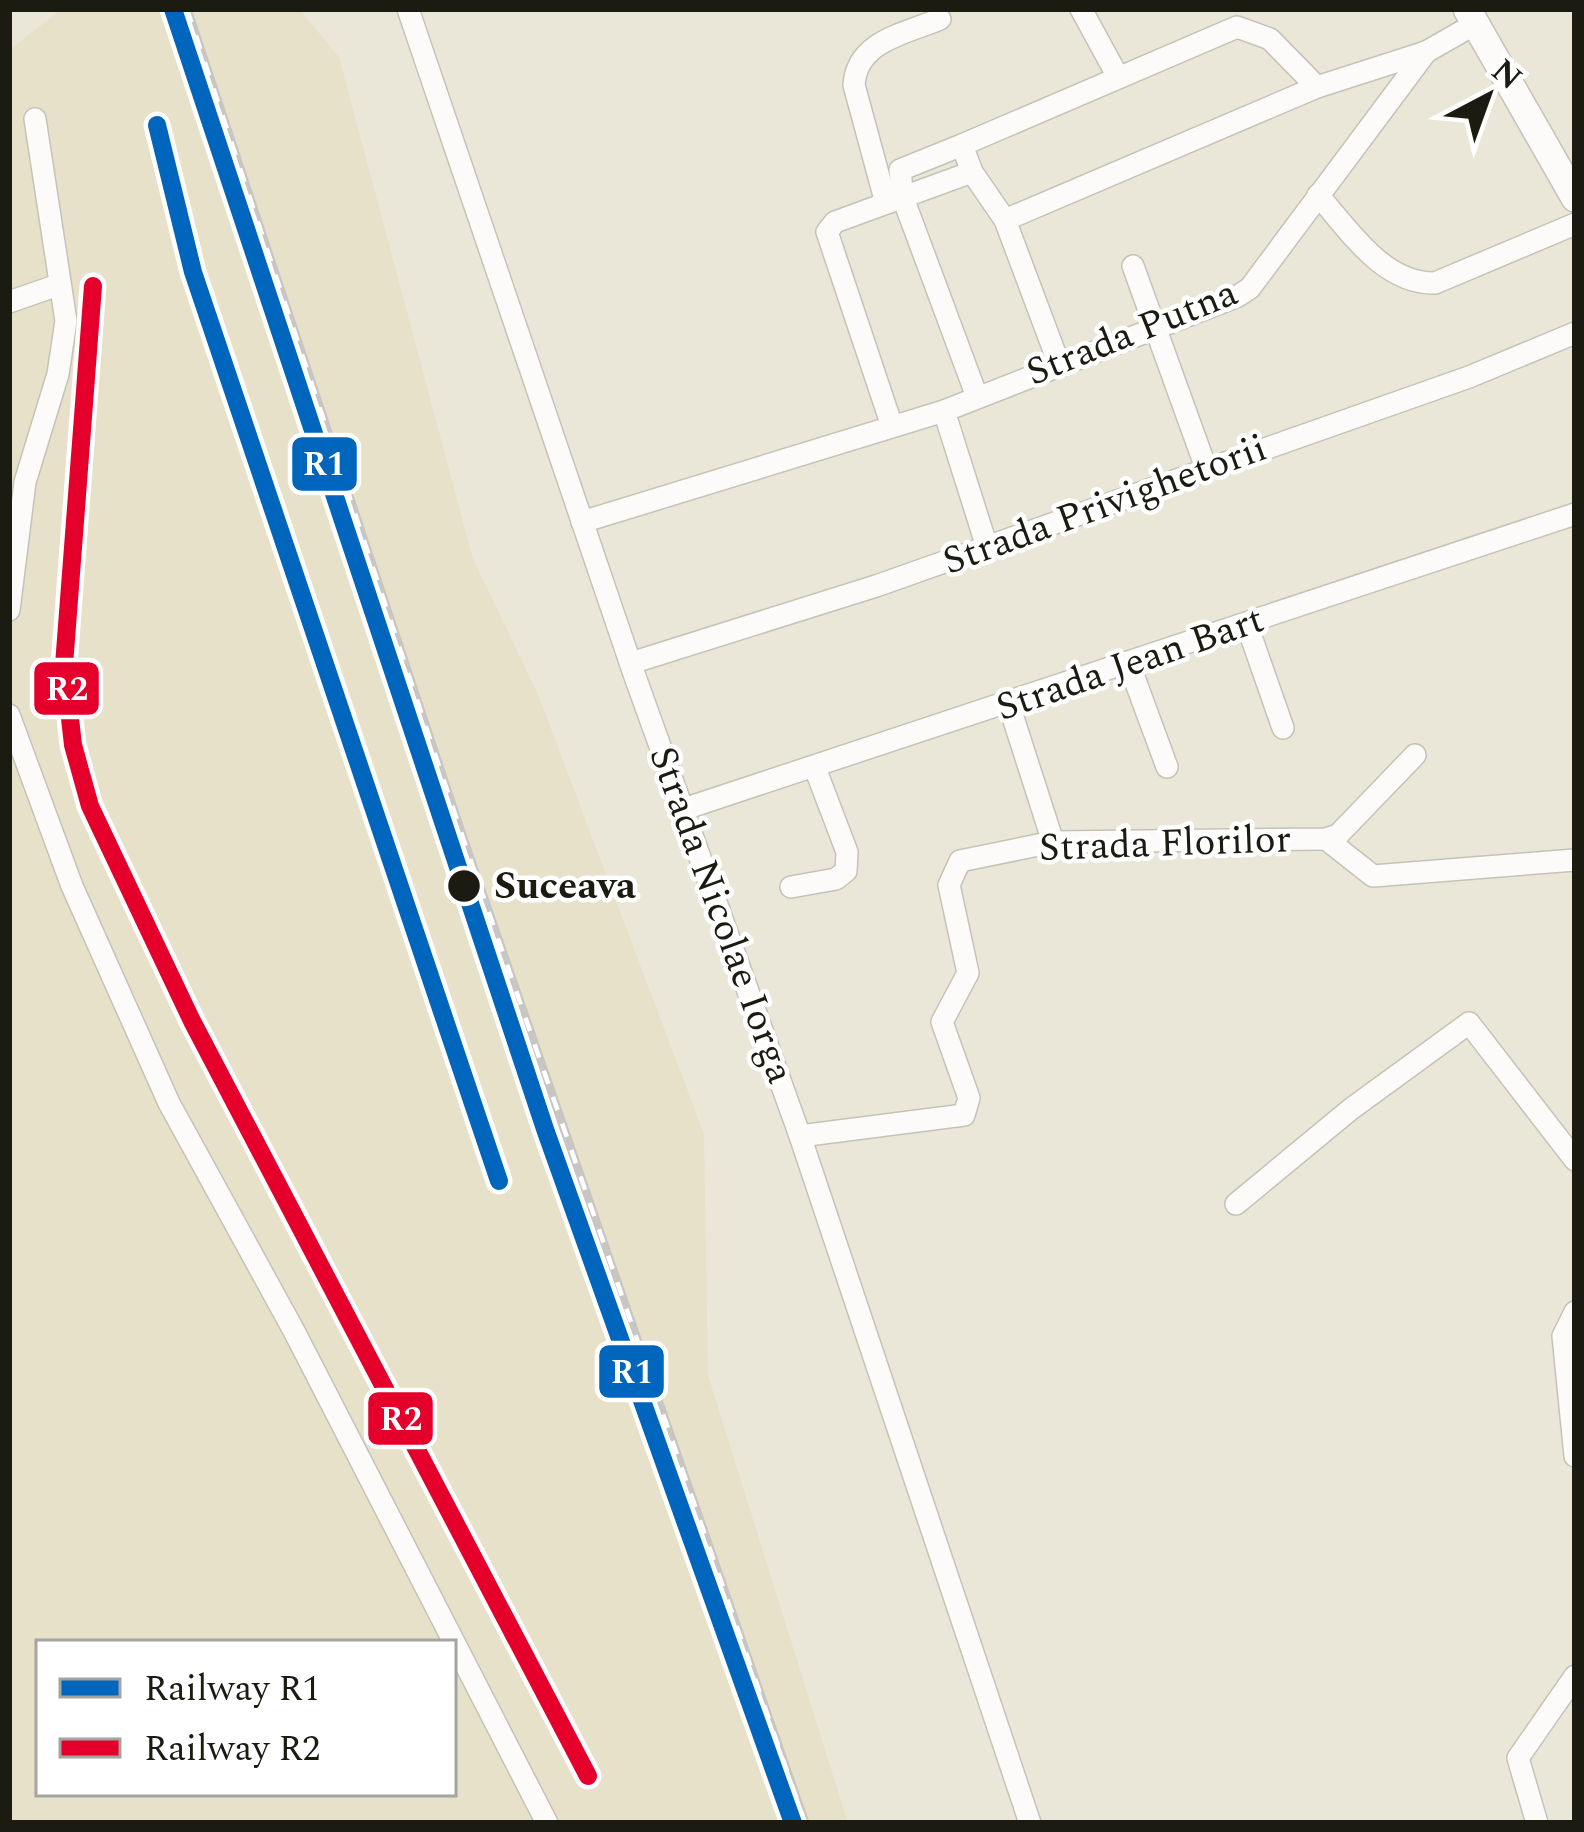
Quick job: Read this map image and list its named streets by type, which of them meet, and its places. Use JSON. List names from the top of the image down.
{
  "streets": {
    "street": [
      "Strada Putna",
      "Strada Privighetorii",
      "Strada Jean Bart",
      "Strada Florilor",
      "Strada Nicolae Iorga"
    ]
  },
  "crossings": [
    ["Strada Putna", "Strada Nicolae Iorga"],
    ["Strada Privighetorii", "Strada Nicolae Iorga"],
    ["Strada Jean Bart", "Strada Nicolae Iorga"],
    ["Strada Florilor", "Strada Nicolae Iorga"]
  ],
  "places": ["Suceava"],
  "lines": ["rail line R1", "rail line R2"],
  "legend": ["Railway R1", "Railway R2"],
  "north": "top right"
}
